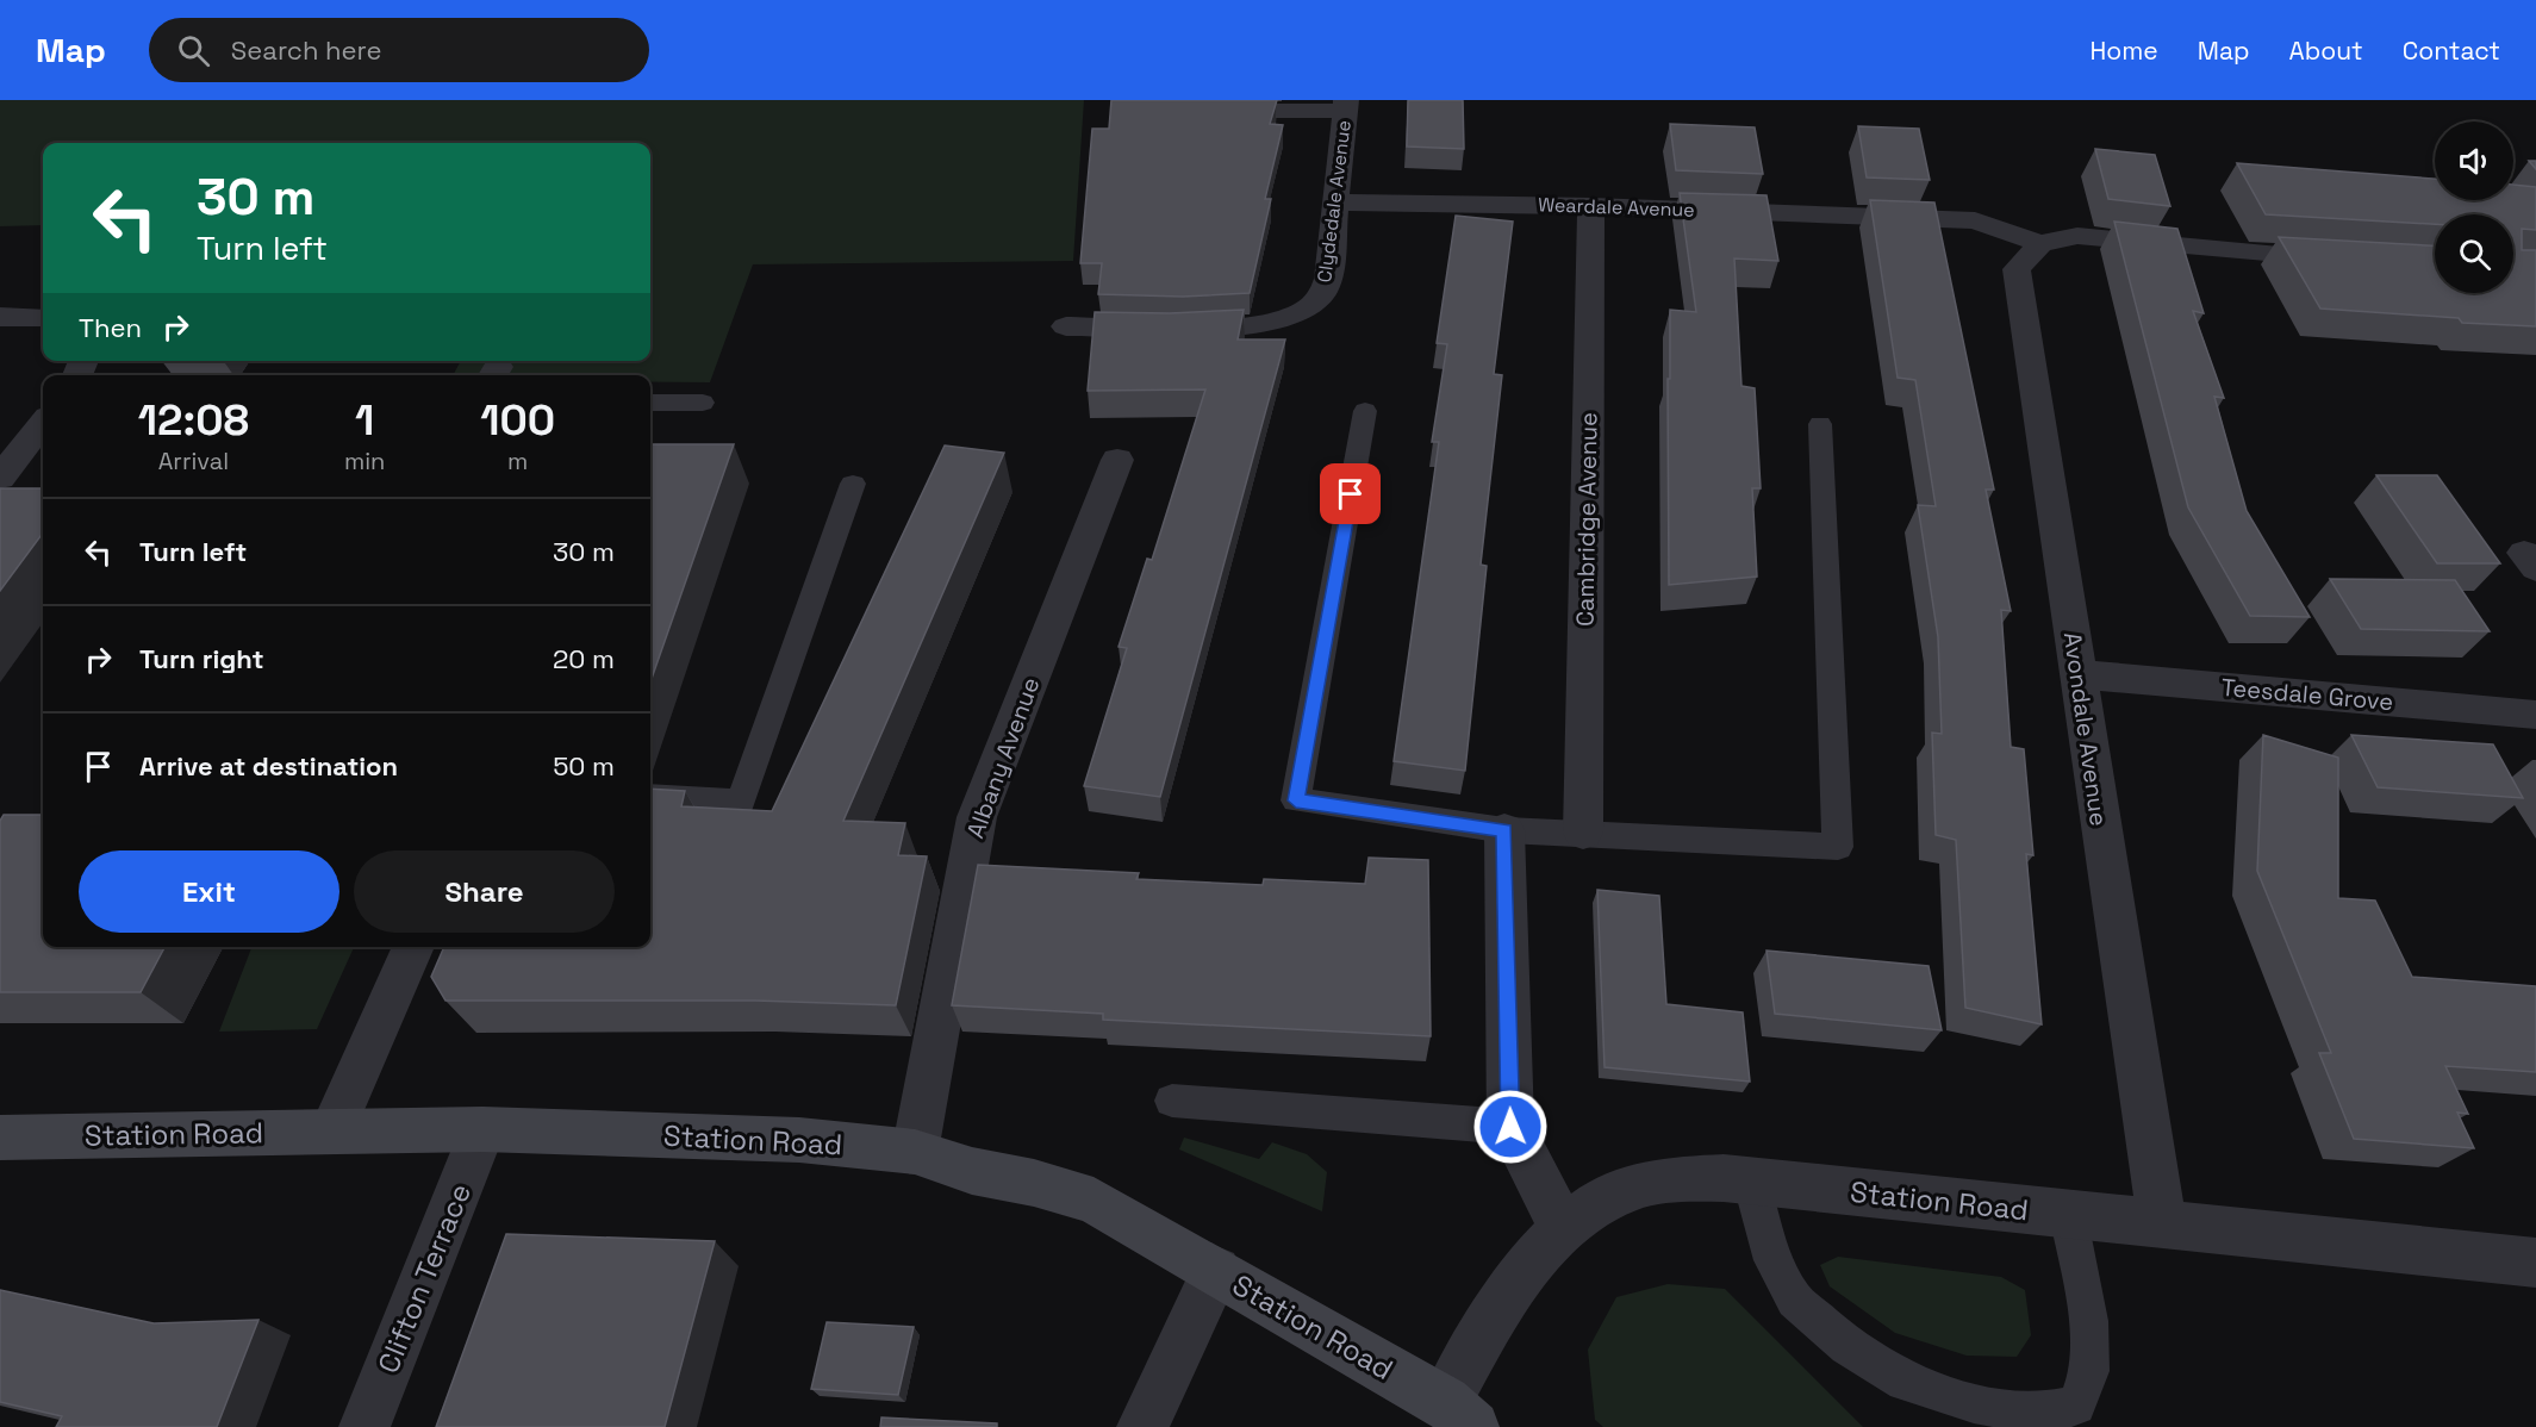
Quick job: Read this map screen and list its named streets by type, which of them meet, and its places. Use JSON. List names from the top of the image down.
{
  "streets": {
    "main road": ["Station Road"],
    "street": [
      "Clydedale Avenue",
      "Weardale Avenue",
      "Cambridge Avenue",
      "Teesdale Grove",
      "Avondale Avenue",
      "Albany Avenue",
      "Clifton Terrace"
    ]
  },
  "crossings": [
    ["Clydedale Avenue", "Weardale Avenue"],
    ["Weardale Avenue", "Cambridge Avenue"],
    ["Weardale Avenue", "Avondale Avenue"],
    ["Teesdale Grove", "Avondale Avenue"],
    ["Avondale Avenue", "Station Road"],
    ["Albany Avenue", "Station Road"],
    ["Station Road", "Clifton Terrace"]
  ],
  "page": {
    "header": "Map",
    "search": "Search here",
    "nav": [
      "Home",
      "Map",
      "About",
      "Contact"
    ],
    "turn": ["30 m", "Turn left"],
    "then": "Then",
    "eta": [
      "12:08",
      "Arrival",
      "1",
      "min",
      "100",
      "m"
    ],
    "list": [
      {
        "name": "Turn left",
        "value": "30 m"
      },
      {
        "name": "Turn right",
        "value": "20 m"
      },
      {
        "name": "Arrive at destination",
        "value": "50 m"
      }
    ],
    "buttons": ["Exit", "Share"]
  }
}
